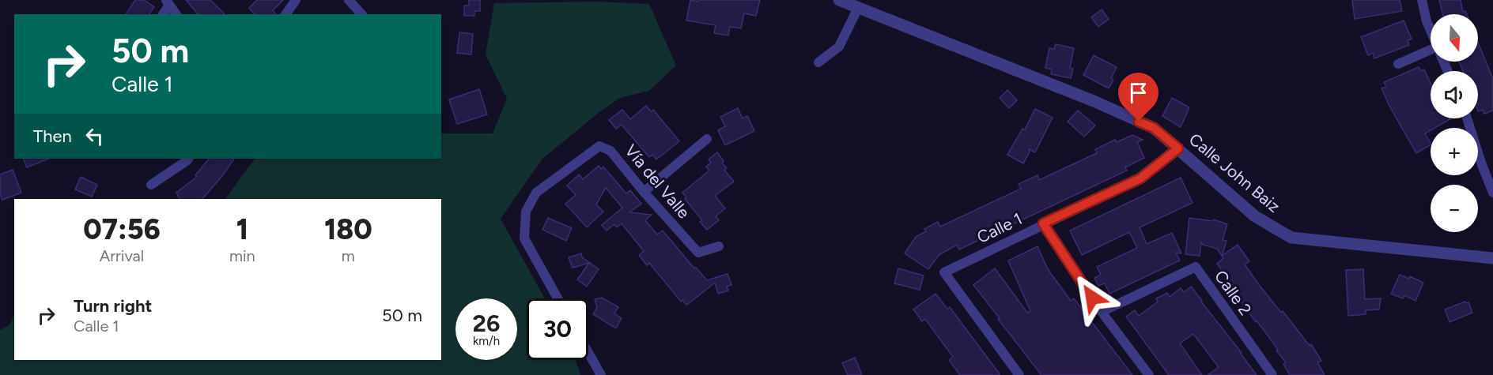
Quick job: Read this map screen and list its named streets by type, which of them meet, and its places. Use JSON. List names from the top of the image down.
{
  "streets": {
    "street": [
      "Calle John Baiz",
      "Vía del Valle",
      "Calle 1",
      "Calle 2"
    ]
  },
  "crossings": [
    ["Calle John Baiz", "Calle 1"]
  ],
  "north": "bottom",
  "page": {
    "map_buttons": ["+", "−"],
    "turn": ["50 m", "Calle 1"],
    "then": "Then",
    "eta": [
      "07:56",
      "Arrival",
      "1",
      "min",
      "180",
      "m"
    ],
    "list": [
      {
        "name": "Turn right",
        "note": "Calle 1",
        "value": "50 m"
      }
    ],
    "speed": "26 km/h",
    "limit": "30"
  }
}
